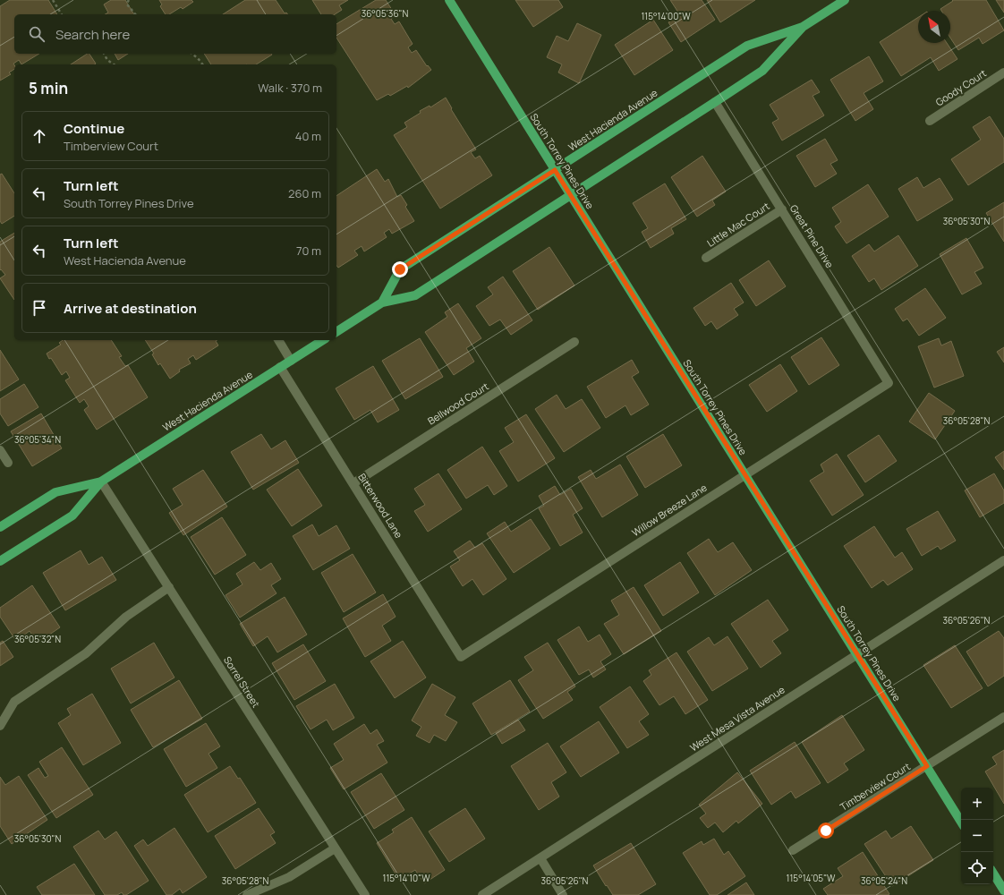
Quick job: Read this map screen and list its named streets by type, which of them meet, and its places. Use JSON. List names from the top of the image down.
{
  "streets": {
    "main road": ["West Hacienda Avenue", "South Torrey Pines Drive"],
    "street": [
      "Goody Court",
      "Little Mac Court",
      "Great Pine Drive",
      "Bellwood Court",
      "Bitterwood Lane",
      "Willow Breeze Lane",
      "Sorrel Street",
      "West Mesa Vista Avenue",
      "Timberview Court"
    ]
  },
  "crossings": [
    ["West Hacienda Avenue", "South Torrey Pines Drive"],
    ["West Hacienda Avenue", "Great Pine Drive"],
    ["West Hacienda Avenue", "Bitterwood Lane"],
    ["West Hacienda Avenue", "Sorrel Street"],
    ["South Torrey Pines Drive", "Willow Breeze Lane"],
    ["South Torrey Pines Drive", "West Mesa Vista Avenue"],
    ["South Torrey Pines Drive", "Timberview Court"],
    ["Little Mac Court", "Great Pine Drive"],
    ["Great Pine Drive", "Willow Breeze Lane"],
    ["Bellwood Court", "Bitterwood Lane"],
    ["Bitterwood Lane", "Willow Breeze Lane"]
  ],
  "north": "top left",
  "page": {
    "search": "Search here",
    "heading": ["5 min", "Walk · 370 m"],
    "list": [
      ["Continue", "Timberview Court", "40 m"],
      ["Turn left", "South Torrey Pines Drive", "260 m"],
      ["Turn left", "West Hacienda Avenue", "70 m"],
      "Arrive at destination"
    ],
    "map_buttons": ["+", "−"]
  },
  "coordinates": [
    "36°05'36\"N",
    "115°14'00\"W",
    "36°05'30\"N",
    "36°05'28\"N",
    "36°05'34\"N",
    "36°05'26\"N",
    "36°05'32\"N",
    "115°14'10\"W",
    "115°14'05\"W",
    "36°05'24\"N"
  ]
}
